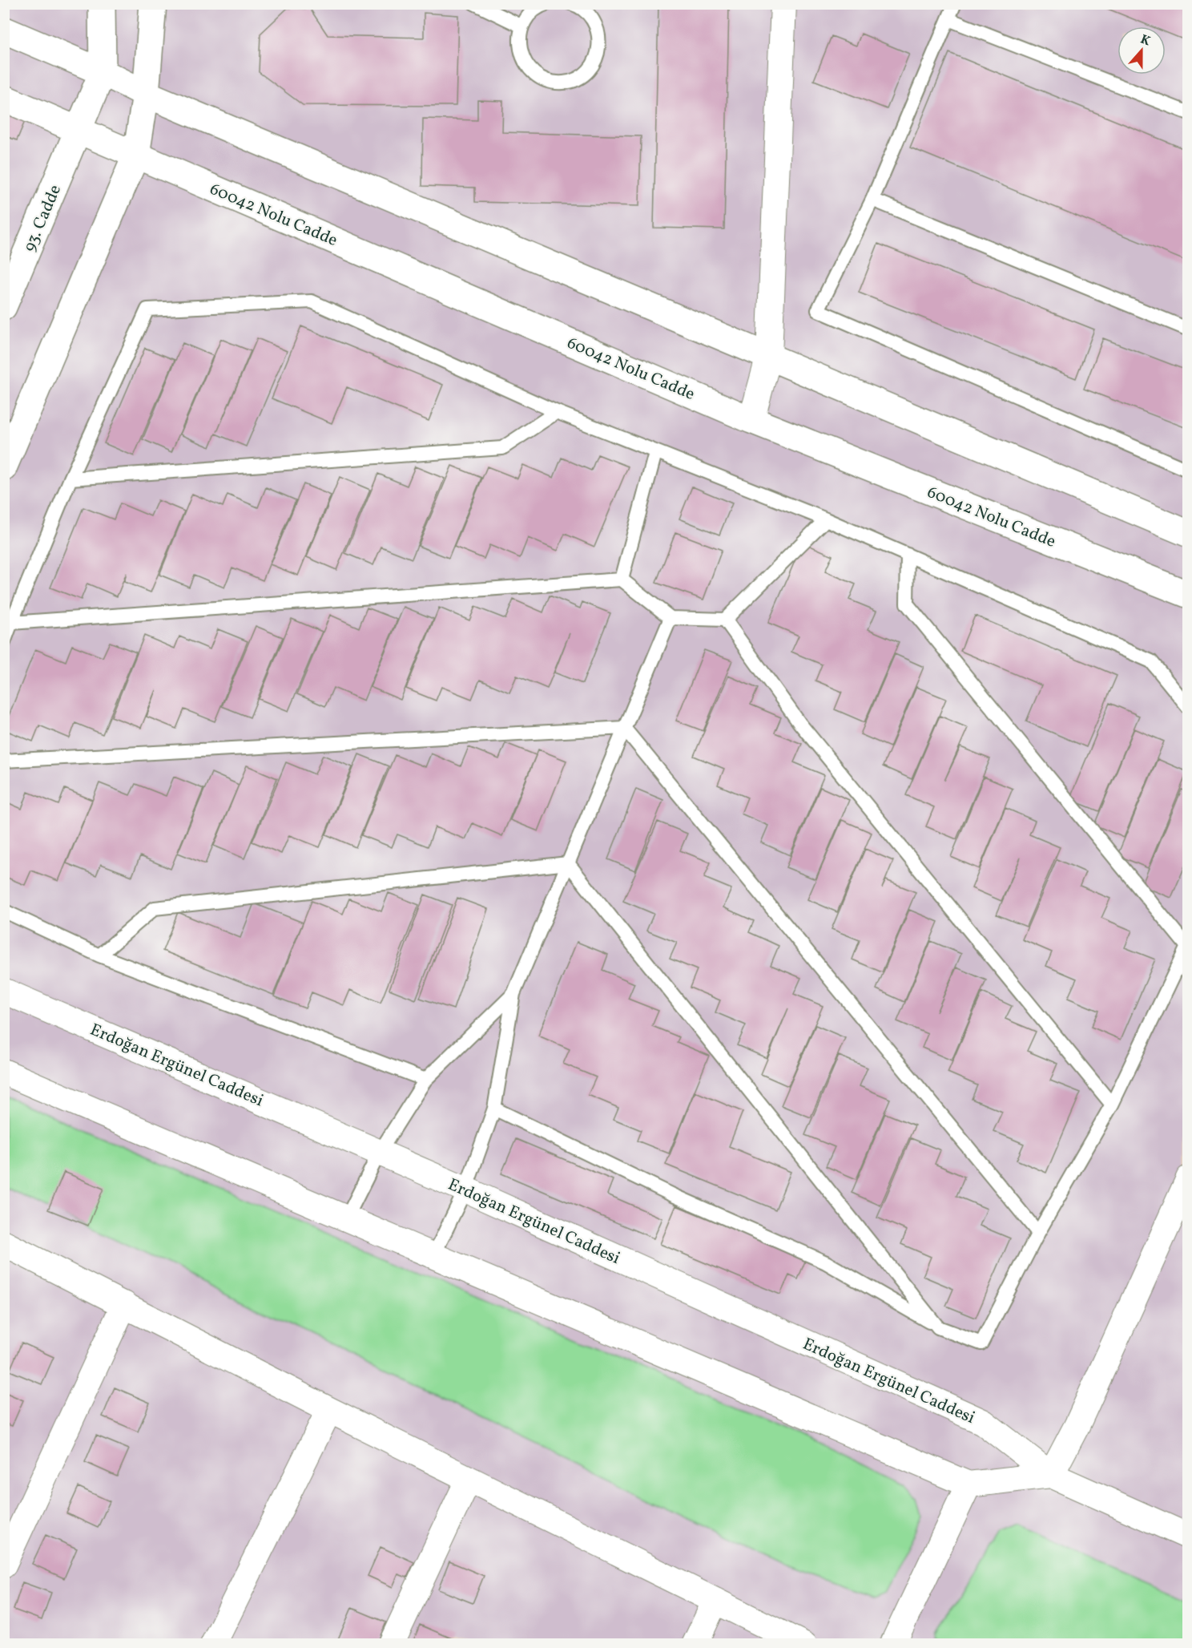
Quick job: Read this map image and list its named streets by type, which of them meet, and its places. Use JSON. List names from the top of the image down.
{
  "streets": {
    "street": ["60042 Nolu Cadde", "93. Cadde", "Erdoğan Ergünel Caddesi"]
  },
  "crossings": [
    ["60042 Nolu Cadde", "93. Cadde"]
  ],
  "north": "top"
}
